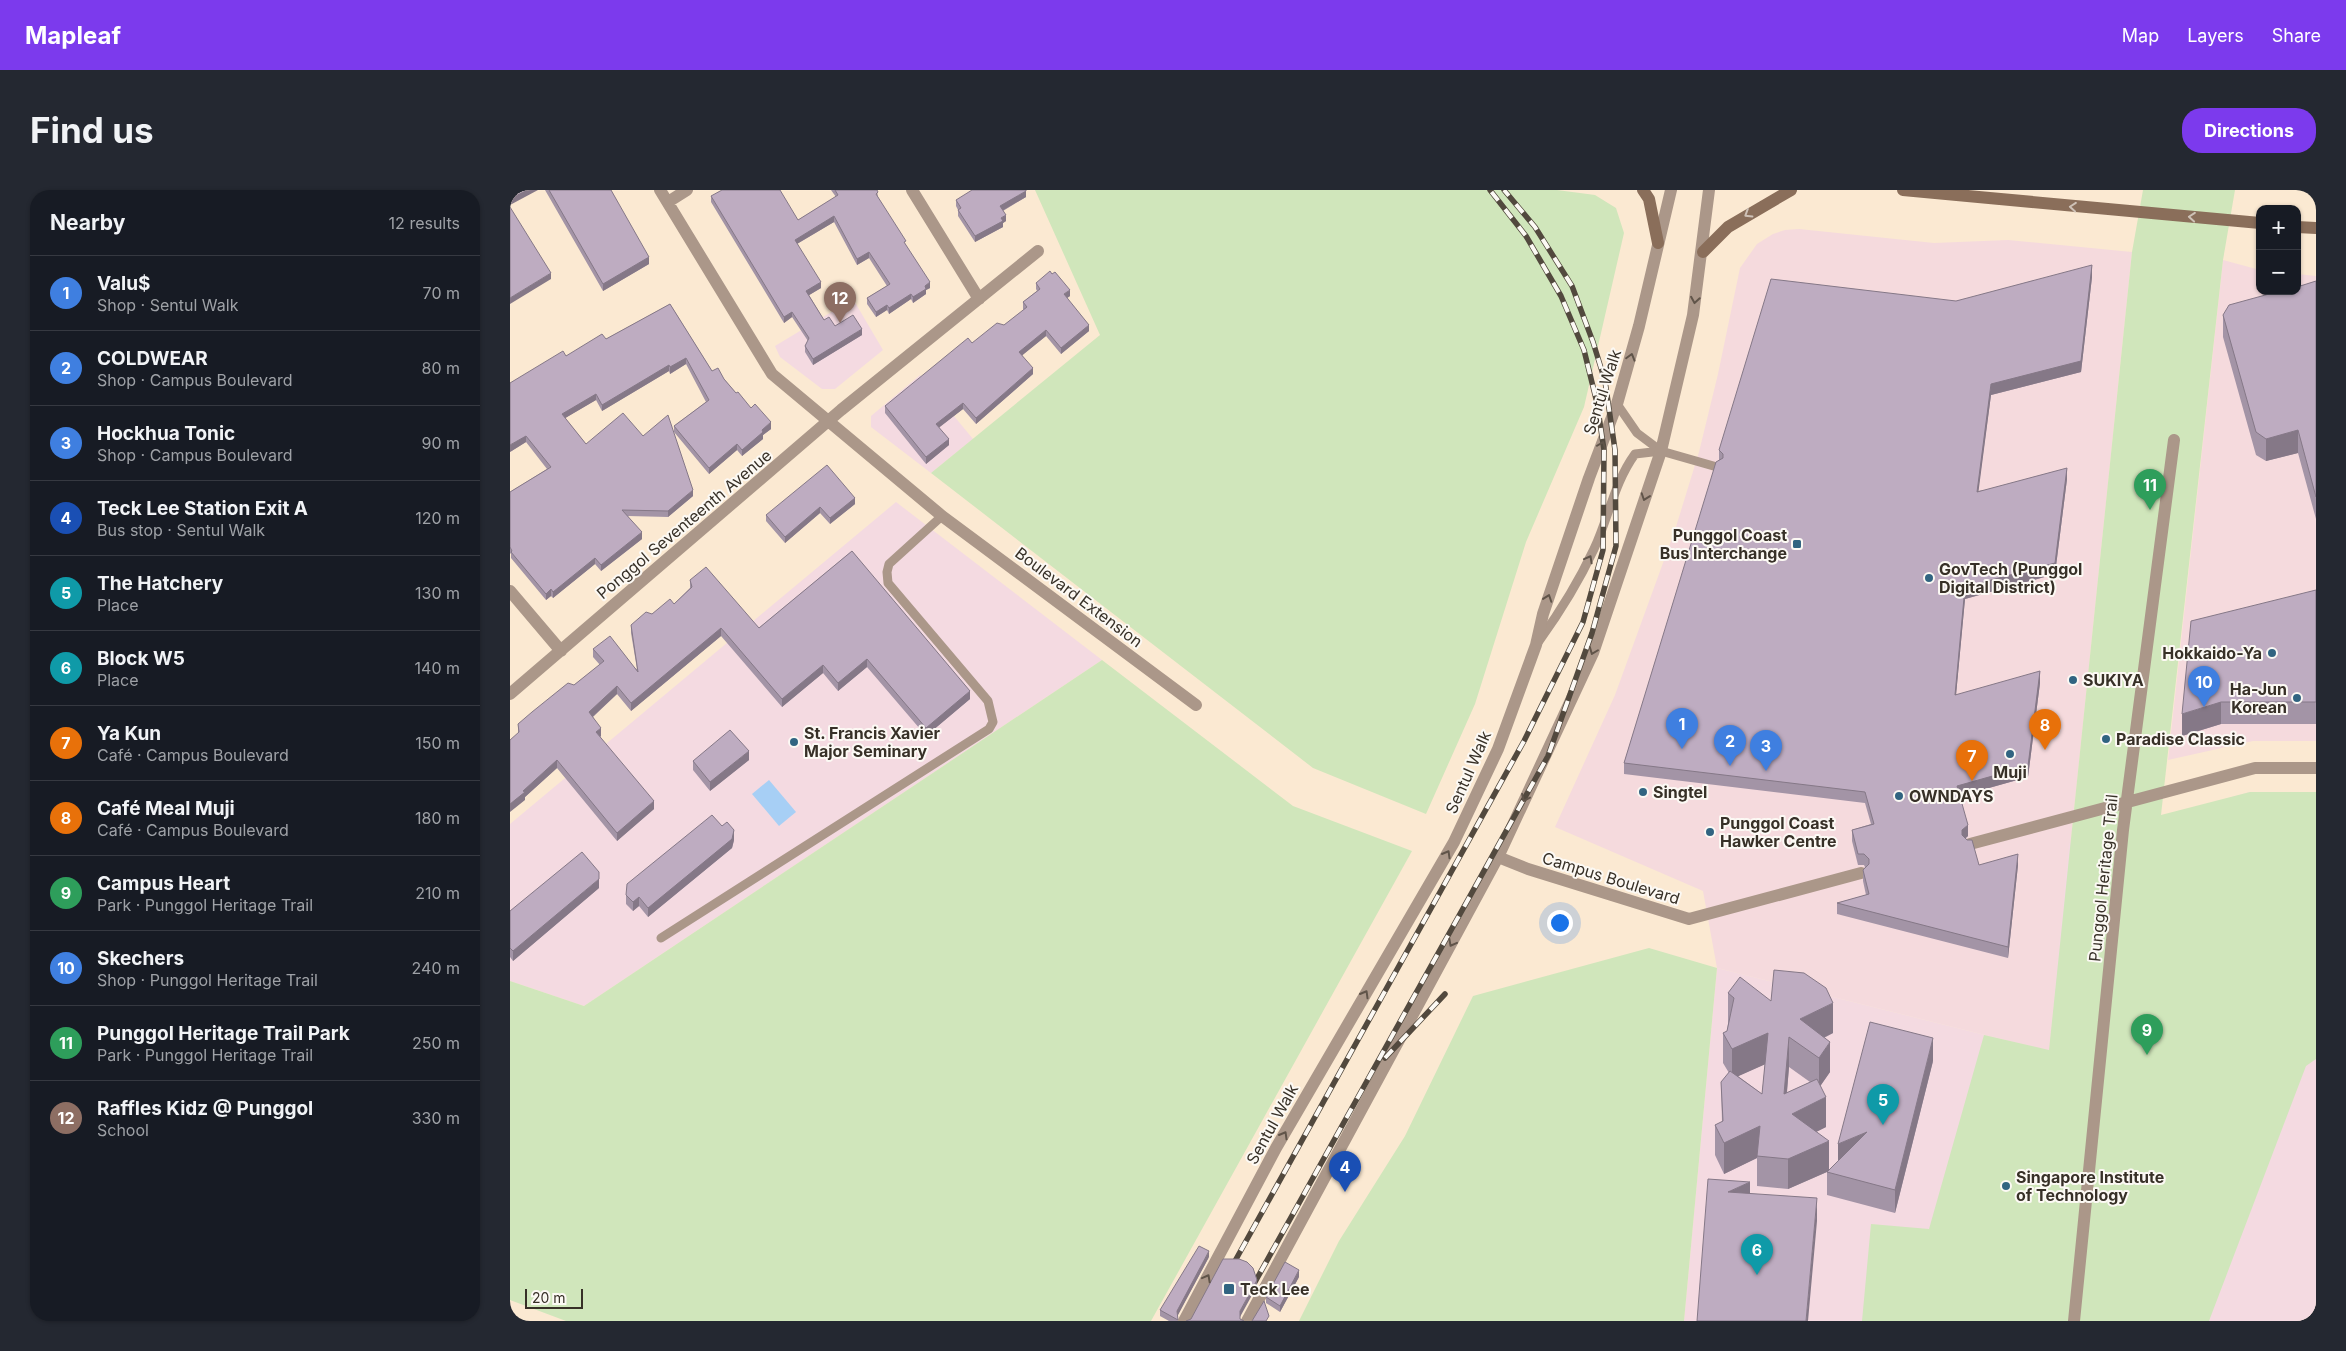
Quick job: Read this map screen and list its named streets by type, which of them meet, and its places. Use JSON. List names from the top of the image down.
{
  "streets": {
    "street": [
      "Sentul Walk",
      "Ponggol Seventeenth Avenue",
      "Boulevard Extension",
      "Campus Boulevard",
      "Punggol Heritage Trail"
    ]
  },
  "places": {
    "transit": ["Punggol Coast Bus Interchange", "Teck Lee"],
    "other": [
      "GovTech (Punggol Digital District)",
      "Hokkaido-Ya",
      "SUKIYA",
      "Ha-Jun Korean",
      "Paradise Classic",
      "St. Francis Xavier Major Seminary",
      "Muji",
      "Singtel",
      "OWNDAYS",
      "Punggol Coast Hawker Centre",
      "Singapore Institute of Technology"
    ]
  },
  "scale_bar": "20 m",
  "page": {
    "header": "Mapleaf",
    "nav": ["Map", "Layers", "Share"],
    "buttons": "Directions",
    "title": "Find us",
    "heading": ["Nearby", "12 results"],
    "map_buttons": ["+", "−"],
    "list": [
      {
        "mark": "1",
        "name": "Valu$",
        "note": "Shop · Sentul Walk",
        "value": "70 m"
      },
      {
        "mark": "2",
        "name": "COLDWEAR",
        "note": "Shop · Campus Boulevard",
        "value": "80 m"
      },
      {
        "mark": "3",
        "name": "Hockhua Tonic",
        "note": "Shop · Campus Boulevard",
        "value": "90 m"
      },
      {
        "mark": "4",
        "name": "Teck Lee Station Exit A",
        "note": "Bus stop · Sentul Walk",
        "value": "120 m"
      },
      {
        "mark": "5",
        "name": "The Hatchery",
        "note": "Place",
        "value": "130 m"
      },
      {
        "mark": "6",
        "name": "Block W5",
        "note": "Place",
        "value": "140 m"
      },
      {
        "mark": "7",
        "name": "Ya Kun",
        "note": "Café · Campus Boulevard",
        "value": "150 m"
      },
      {
        "mark": "8",
        "name": "Café Meal Muji",
        "note": "Café · Campus Boulevard",
        "value": "180 m"
      },
      {
        "mark": "9",
        "name": "Campus Heart",
        "note": "Park · Punggol Heritage Trail",
        "value": "210 m"
      },
      {
        "mark": "10",
        "name": "Skechers",
        "note": "Shop · Punggol Heritage Trail",
        "value": "240 m"
      },
      {
        "mark": "11",
        "name": "Punggol Heritage Trail Park",
        "note": "Park · Punggol Heritage Trail",
        "value": "250 m"
      },
      {
        "mark": "12",
        "name": "Raffles Kidz @ Punggol",
        "note": "School",
        "value": "330 m"
      }
    ],
    "pins": [
      "12",
      "11",
      "10",
      "1",
      "8",
      "2",
      "3",
      "7",
      "9",
      "5",
      "4",
      "6"
    ],
    "scale": "20 m"
  }
}
